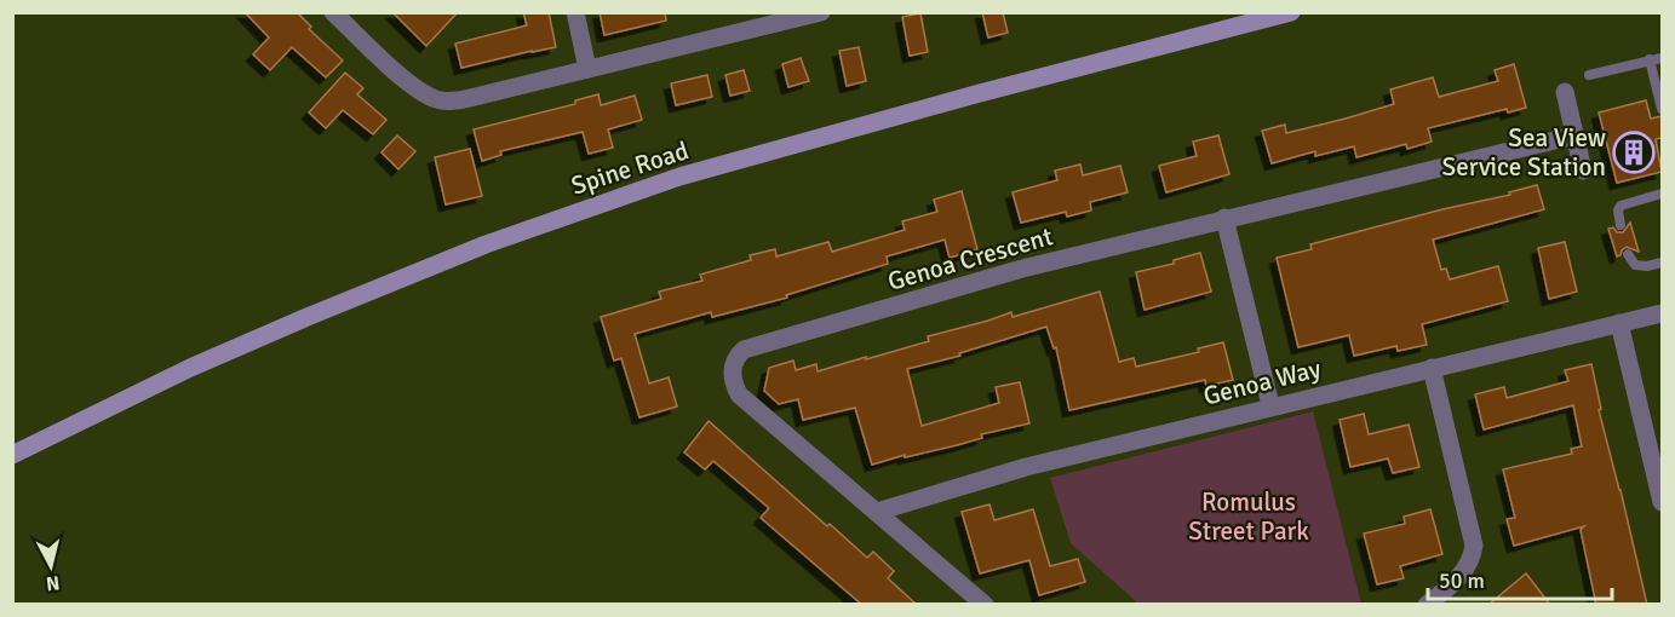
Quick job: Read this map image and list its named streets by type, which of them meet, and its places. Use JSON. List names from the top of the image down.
{
  "streets": {
    "main road": ["Spine Road"],
    "street": ["Genoa Crescent", "Genoa Way"]
  },
  "crossings": [
    ["Genoa Crescent", "Genoa Way"]
  ],
  "parks": ["Romulus Street Park"],
  "places": {
    "building": ["Sea View Service Station"]
  },
  "scale_bar": "50 m",
  "north": "bottom"
}
